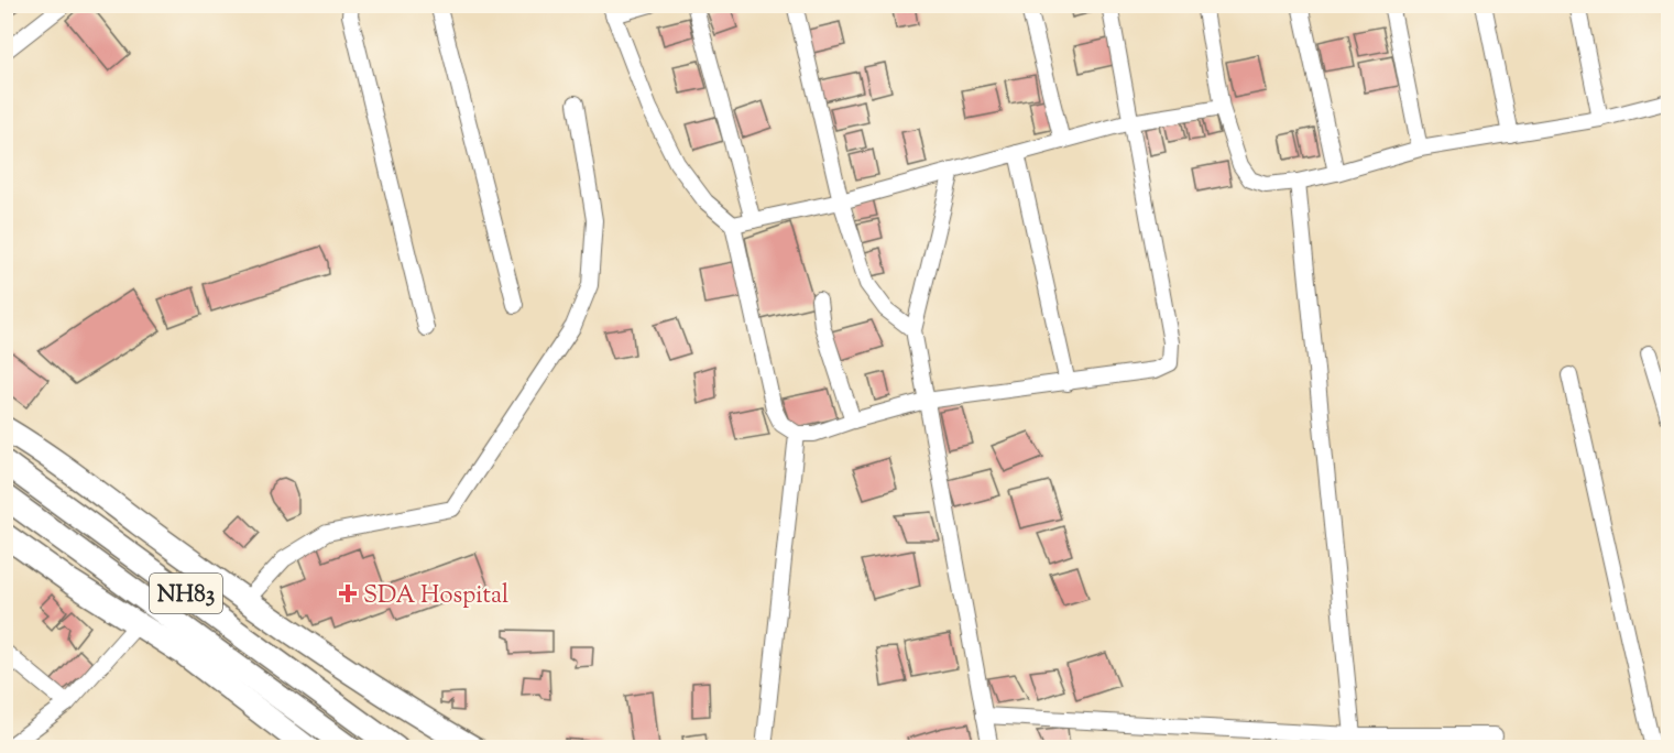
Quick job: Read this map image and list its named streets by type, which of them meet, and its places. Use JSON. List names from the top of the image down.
{
  "streets": {
    "highway": ["NH83"]
  },
  "places": {
    "health": ["SDA Hospital"]
  }
}
